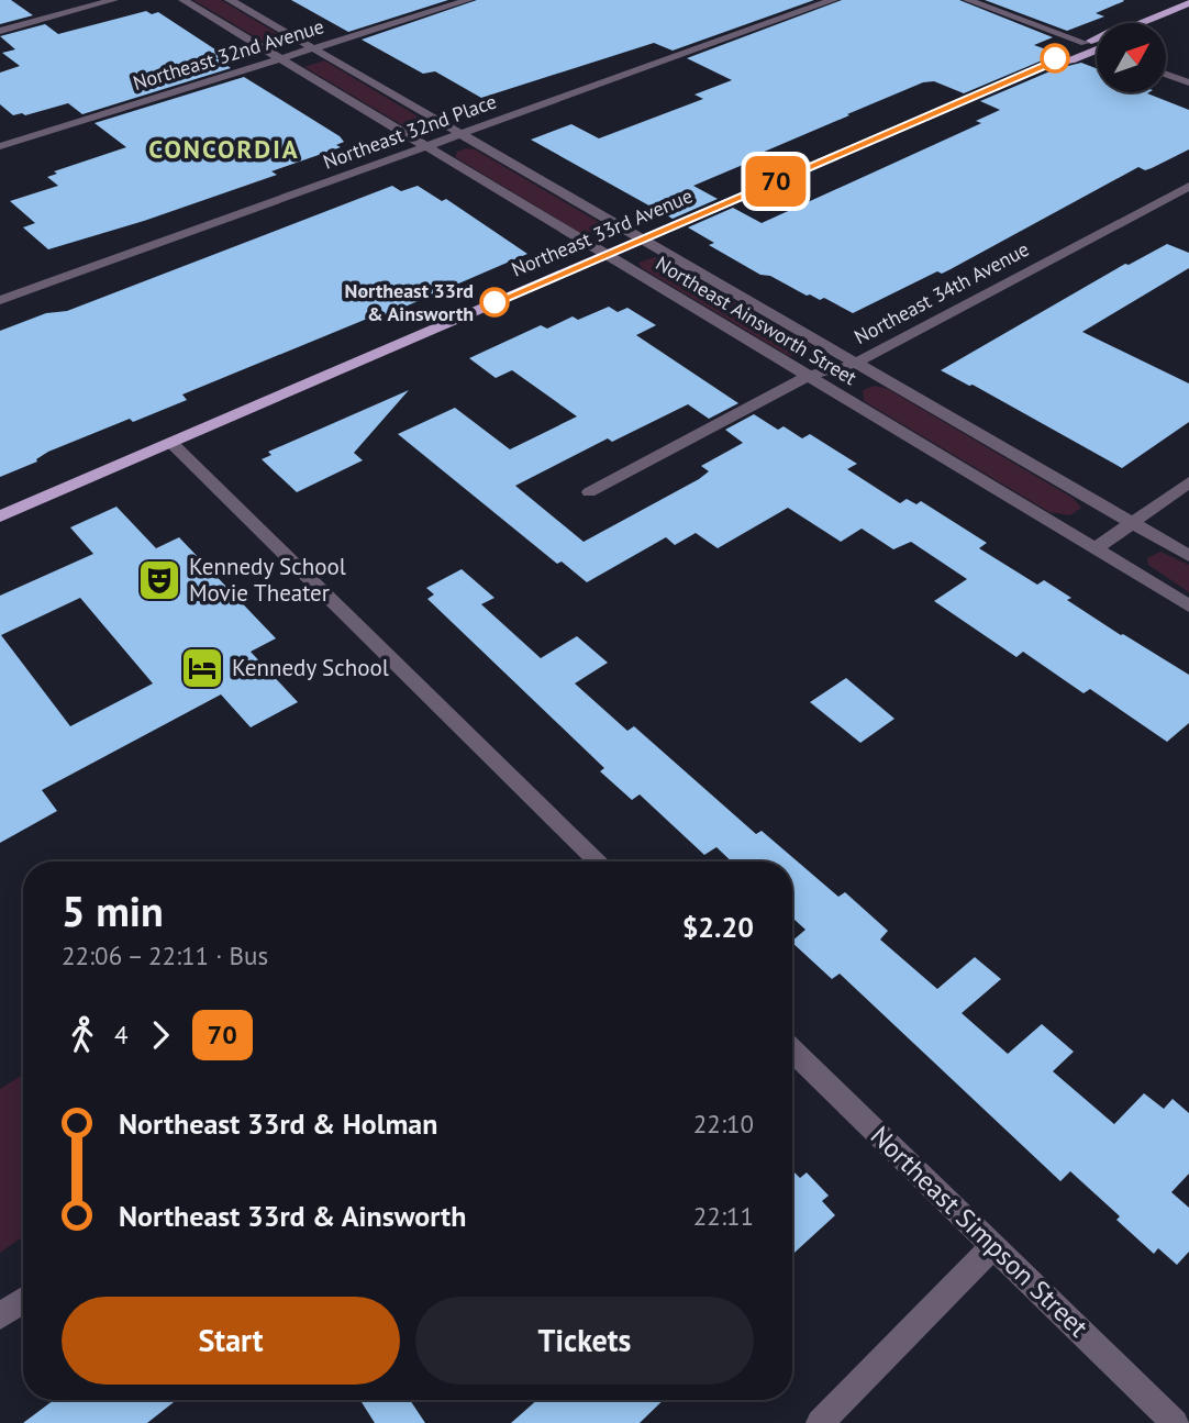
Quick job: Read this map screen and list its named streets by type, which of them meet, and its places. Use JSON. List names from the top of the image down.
{
  "streets": {
    "main road": ["Northeast 33rd Avenue"],
    "street": [
      "Northeast 32nd Avenue",
      "Northeast 32nd Place",
      "Northeast 34th Avenue",
      "Northeast Ainsworth Street",
      "Northeast Simpson Street"
    ]
  },
  "crossings": [
    ["Northeast 32nd Avenue", "Northeast Ainsworth Street"],
    ["Northeast 32nd Place", "Northeast Ainsworth Street"],
    ["Northeast 33rd Avenue", "Northeast Ainsworth Street"],
    ["Northeast 34th Avenue", "Northeast Ainsworth Street"]
  ],
  "districts": ["CONCORDIA"],
  "places": {
    "other": ["Northeast 33rd & Ainsworth"],
    "theatre": ["Kennedy School Movie Theater"],
    "hotel": ["Kennedy School"]
  },
  "lines": ["bus line 70"],
  "north": "top right",
  "page": {
    "on_map": "70",
    "heading": ["5 min", "22:06 – 22:11 · Bus", "$2.20"],
    "legs": ["4", "70"],
    "list": [
      {
        "name": "Northeast 33rd & Holman",
        "value": "22:10"
      },
      {
        "name": "Northeast 33rd & Ainsworth",
        "value": "22:11"
      }
    ],
    "buttons": ["Start", "Tickets"]
  }
}
